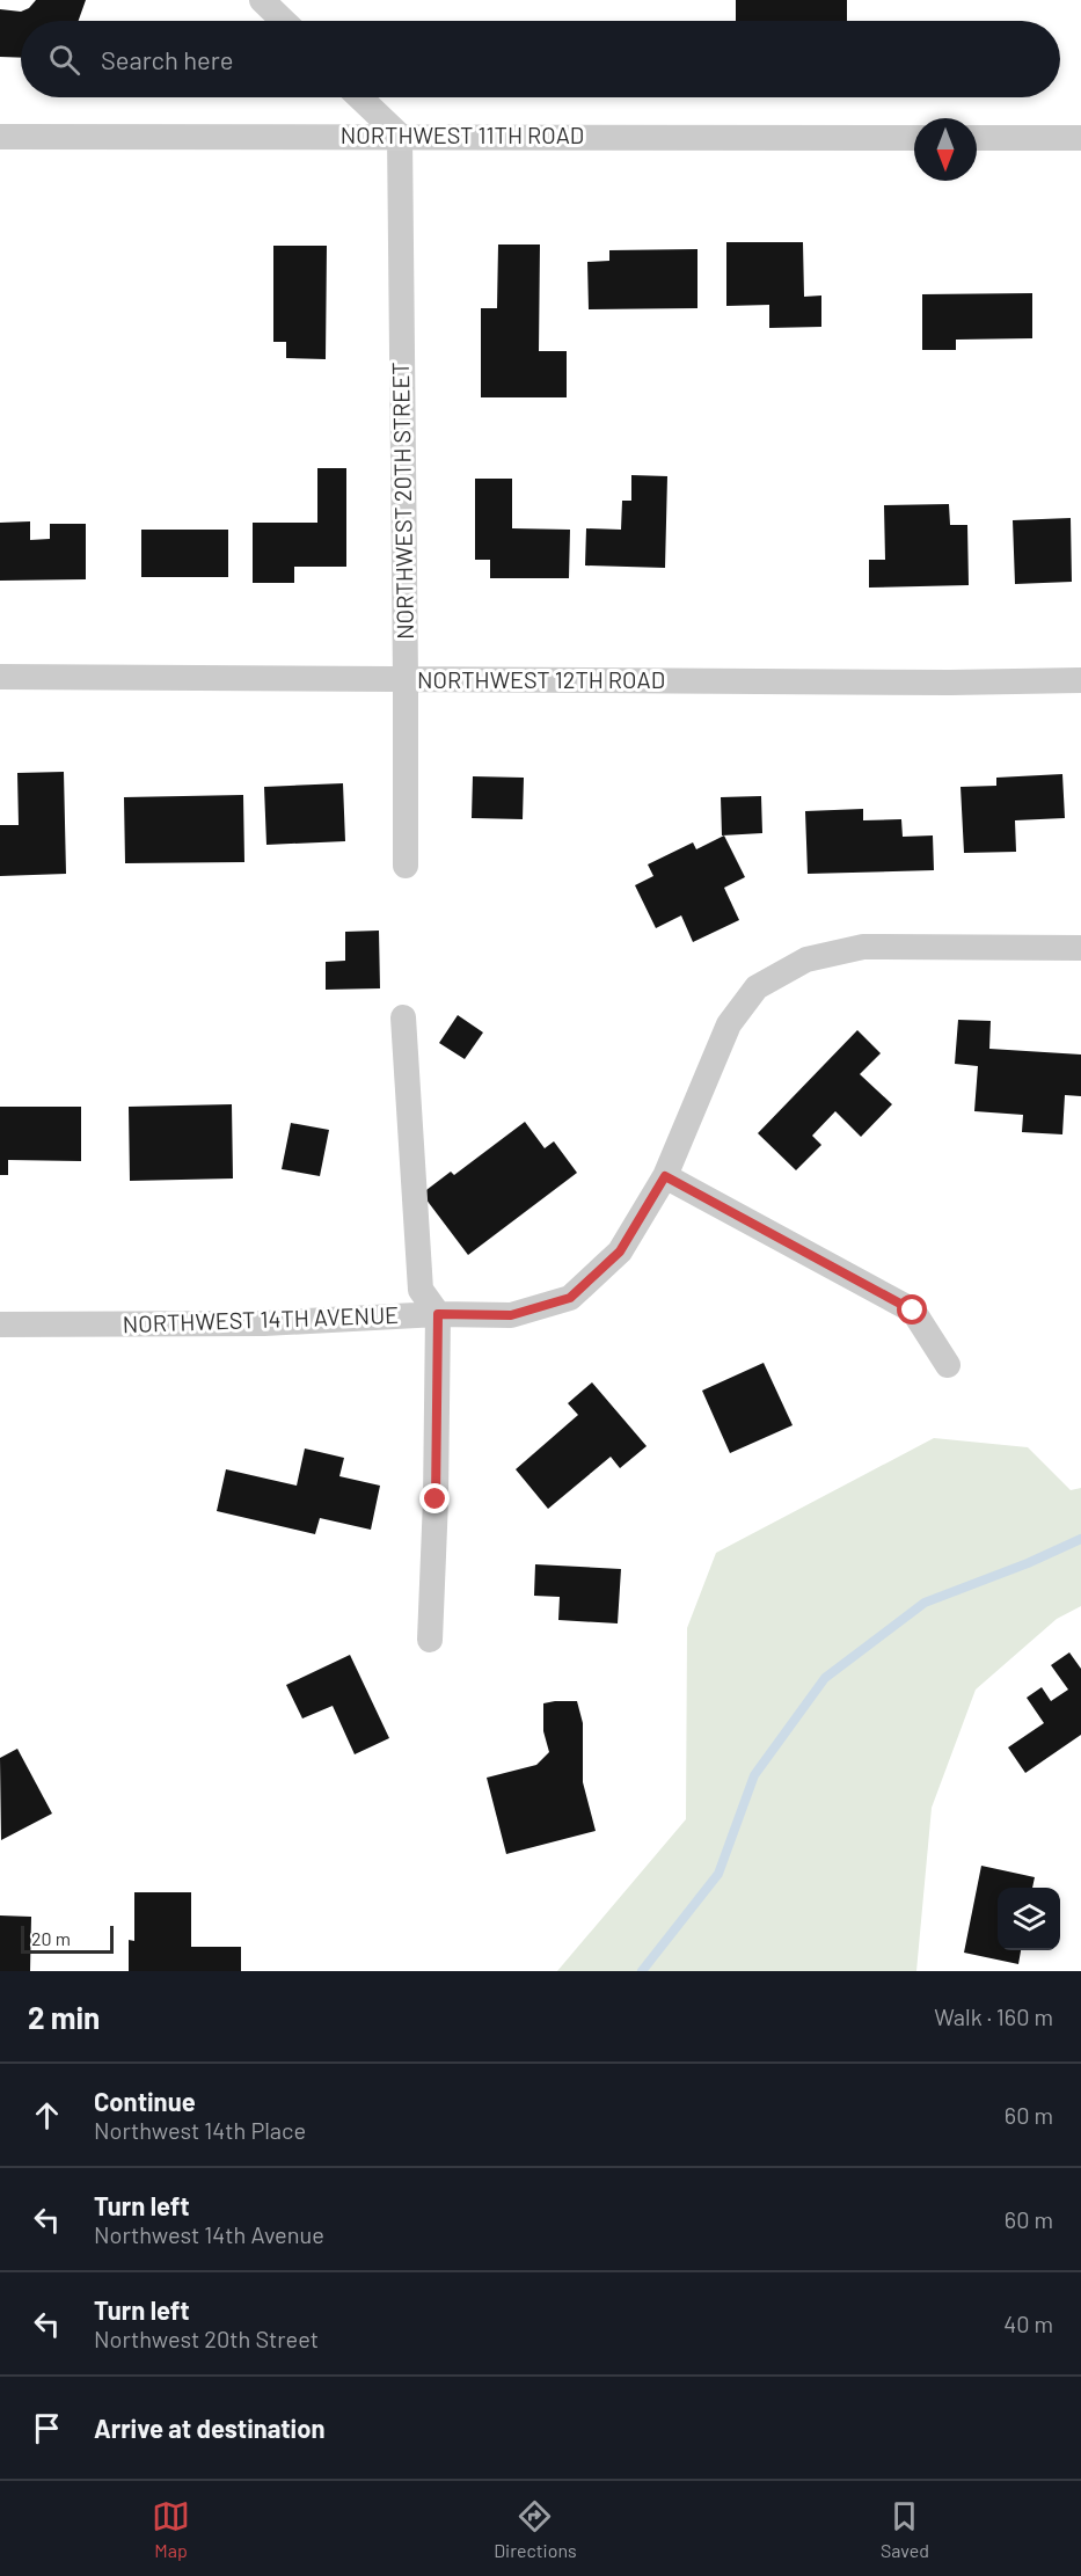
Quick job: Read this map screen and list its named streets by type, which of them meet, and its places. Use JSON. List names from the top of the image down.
{
  "streets": {
    "street": [
      "NORTHWEST 11TH ROAD",
      "NORTHWEST 20TH STREET",
      "NORTHWEST 12TH ROAD",
      "NORTHWEST 14TH AVENUE"
    ]
  },
  "crossings": [
    ["NORTHWEST 11TH ROAD", "NORTHWEST 20TH STREET"],
    ["NORTHWEST 20TH STREET", "NORTHWEST 12TH ROAD"]
  ],
  "scale_bar": "20 m",
  "north": "bottom",
  "page": {
    "search": "Search here",
    "scale": "20 m",
    "heading": ["2 min", "Walk · 160 m"],
    "list": [
      ["Continue", "Northwest 14th Place", "60 m"],
      ["Turn left", "Northwest 14th Avenue", "60 m"],
      ["Turn left", "Northwest 20th Street", "40 m"],
      "Arrive at destination"
    ],
    "nav": ["Map", "Directions", "Saved"]
  }
}
